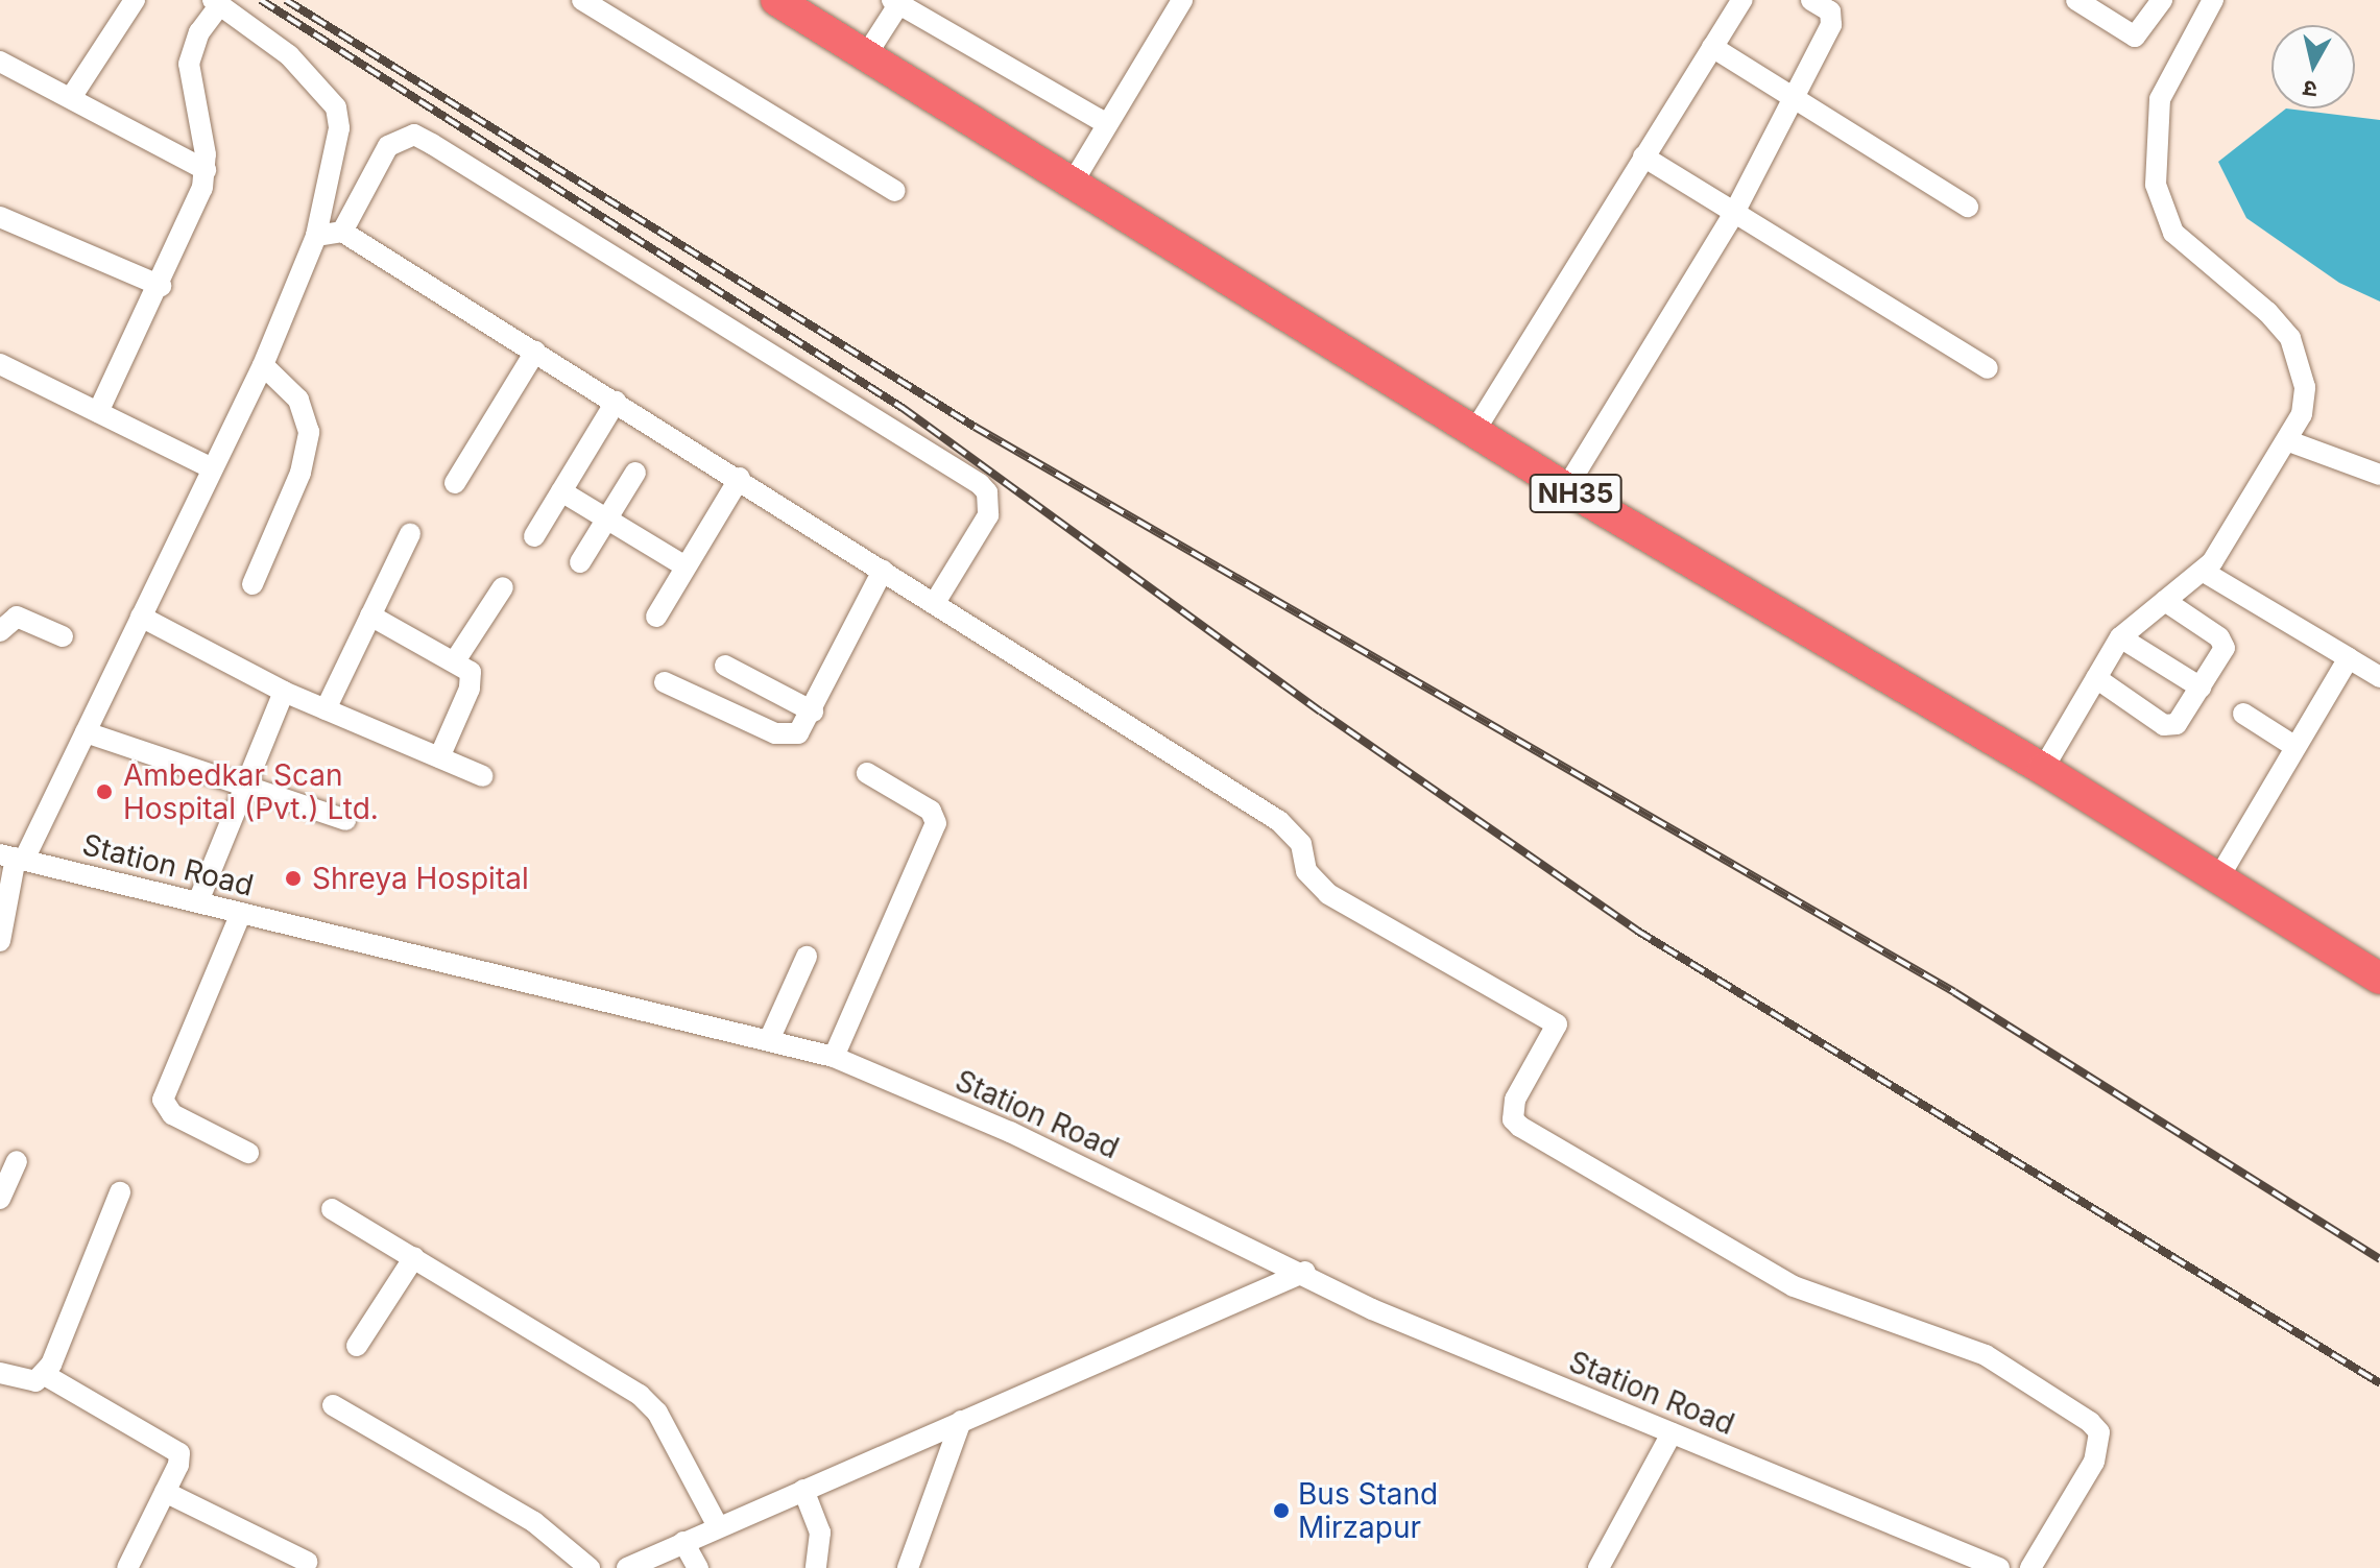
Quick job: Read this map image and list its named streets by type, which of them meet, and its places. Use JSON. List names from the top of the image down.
{
  "streets": {
    "highway": ["NH35"],
    "street": ["Station Road"]
  },
  "places": ["Ambedkar Scan Hospital (Pvt.) Ltd.", "Shreya Hospital", "Bus Stand Mirzapur"],
  "north": "bottom"
}
